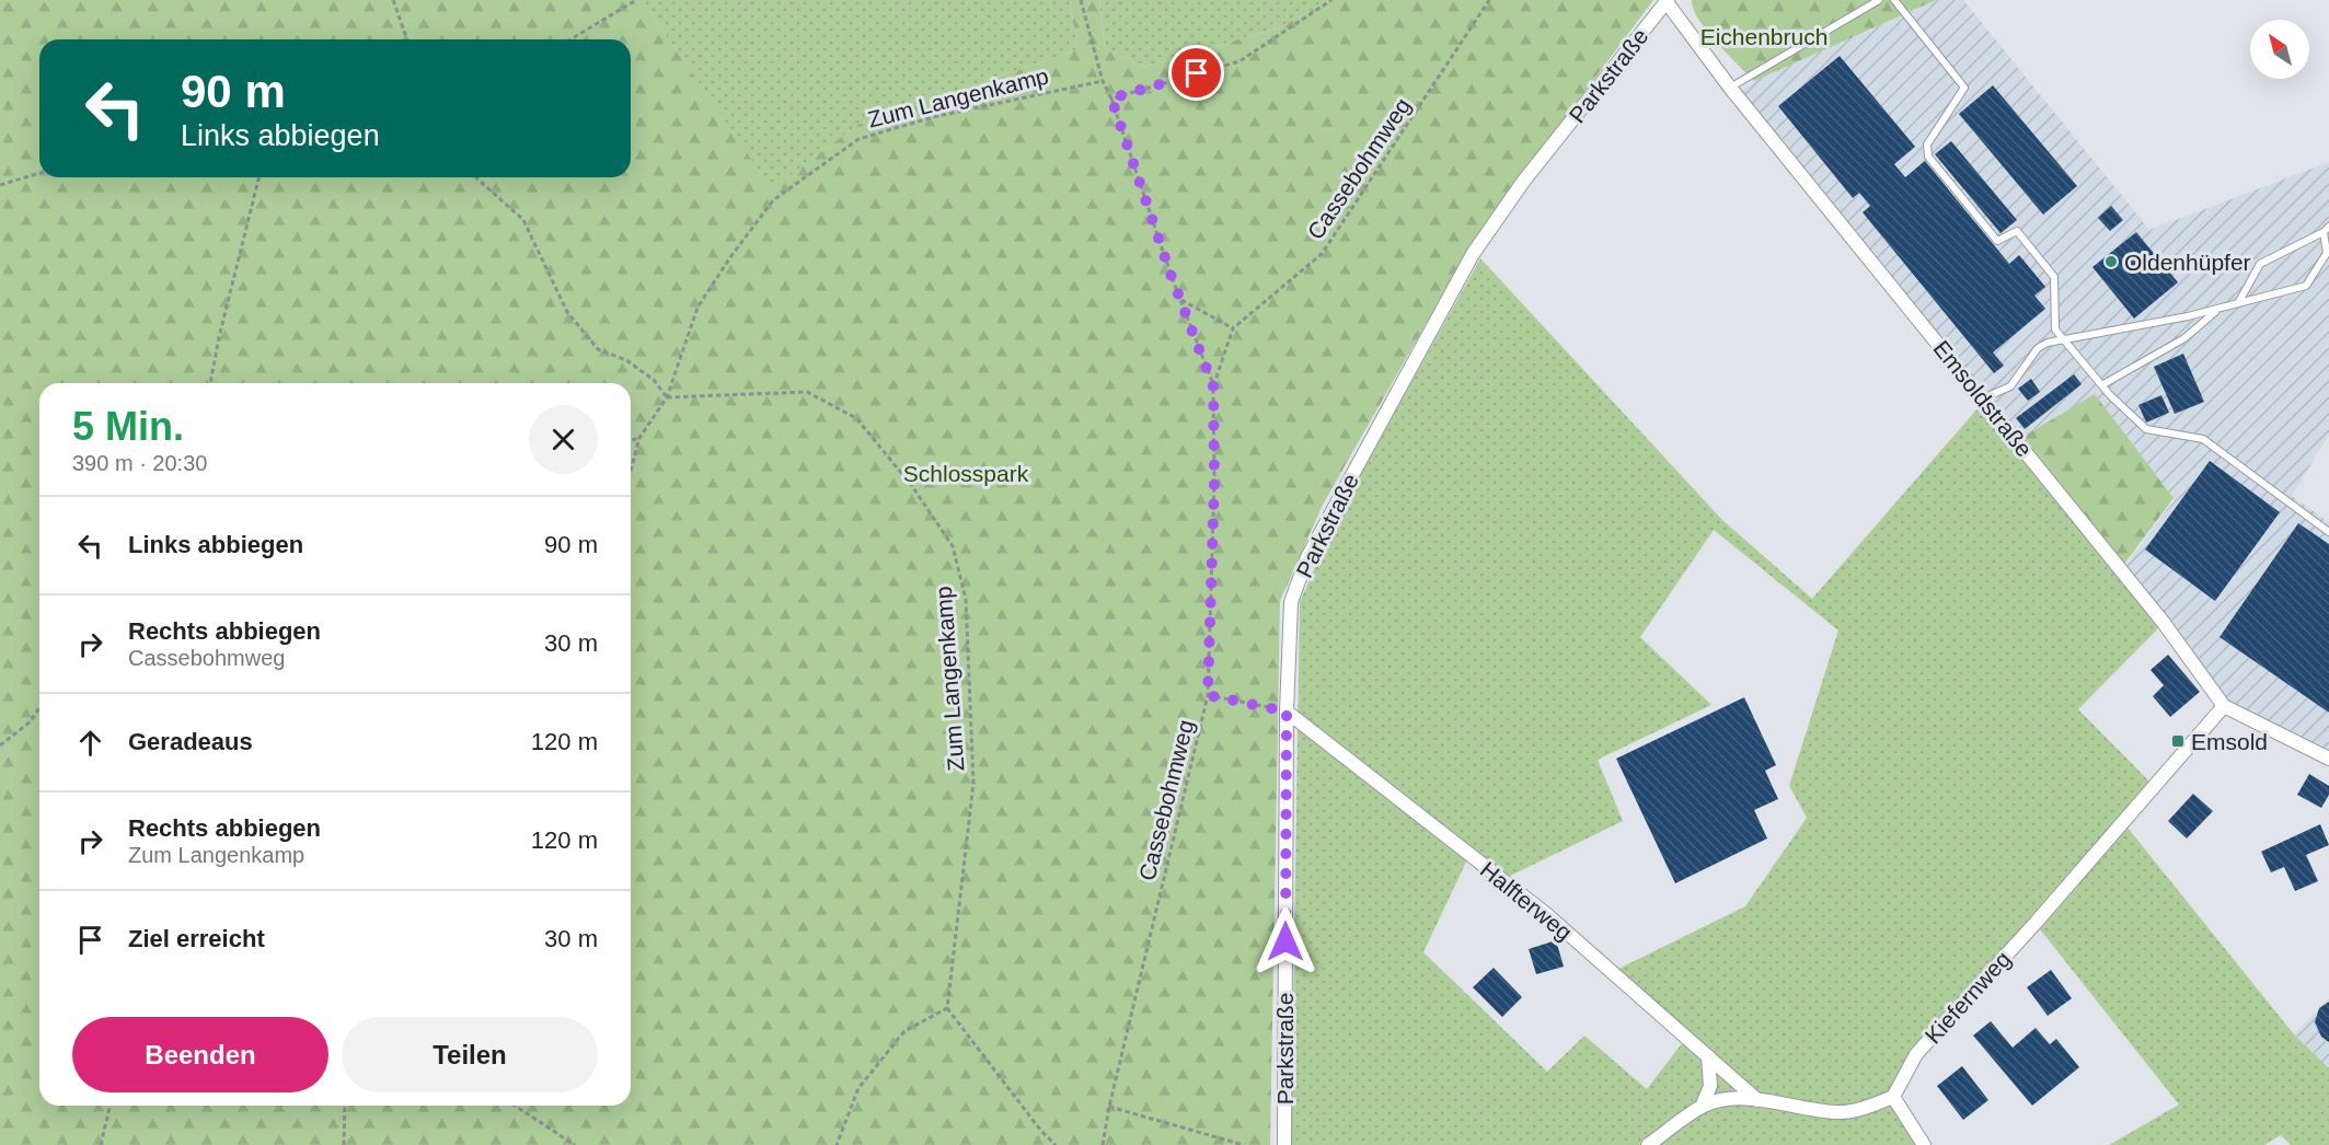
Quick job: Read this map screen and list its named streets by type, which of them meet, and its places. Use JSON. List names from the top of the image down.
{
  "streets": {
    "street": [
      "Parkstraße",
      "Emsoldstraße",
      "Halfterweg",
      "Kiefernweg"
    ],
    "path": ["Zum Langenkamp", "Cassebohmweg"]
  },
  "crossings": [
    ["Parkstraße", "Emsoldstraße"],
    ["Parkstraße", "Halfterweg"],
    ["Emsoldstraße", "Kiefernweg"]
  ],
  "parks": ["Eichenbruch", "Schlosspark"],
  "places": {
    "other": ["Oldenhüpfer"],
    "transit": ["Emsold"]
  },
  "north": "top left",
  "page": {
    "turn": ["90 m", "Links abbiegen"],
    "heading": ["5 Min.", "390 m · 20:30"],
    "list": [
      {
        "name": "Links abbiegen",
        "value": "90 m"
      },
      {
        "name": "Rechts abbiegen",
        "note": "Cassebohmweg",
        "value": "30 m"
      },
      {
        "name": "Geradeaus",
        "value": "120 m"
      },
      {
        "name": "Rechts abbiegen",
        "note": "Zum Langenkamp",
        "value": "120 m"
      },
      {
        "name": "Ziel erreicht",
        "value": "30 m"
      }
    ],
    "buttons": ["Beenden", "Teilen"]
  }
}
